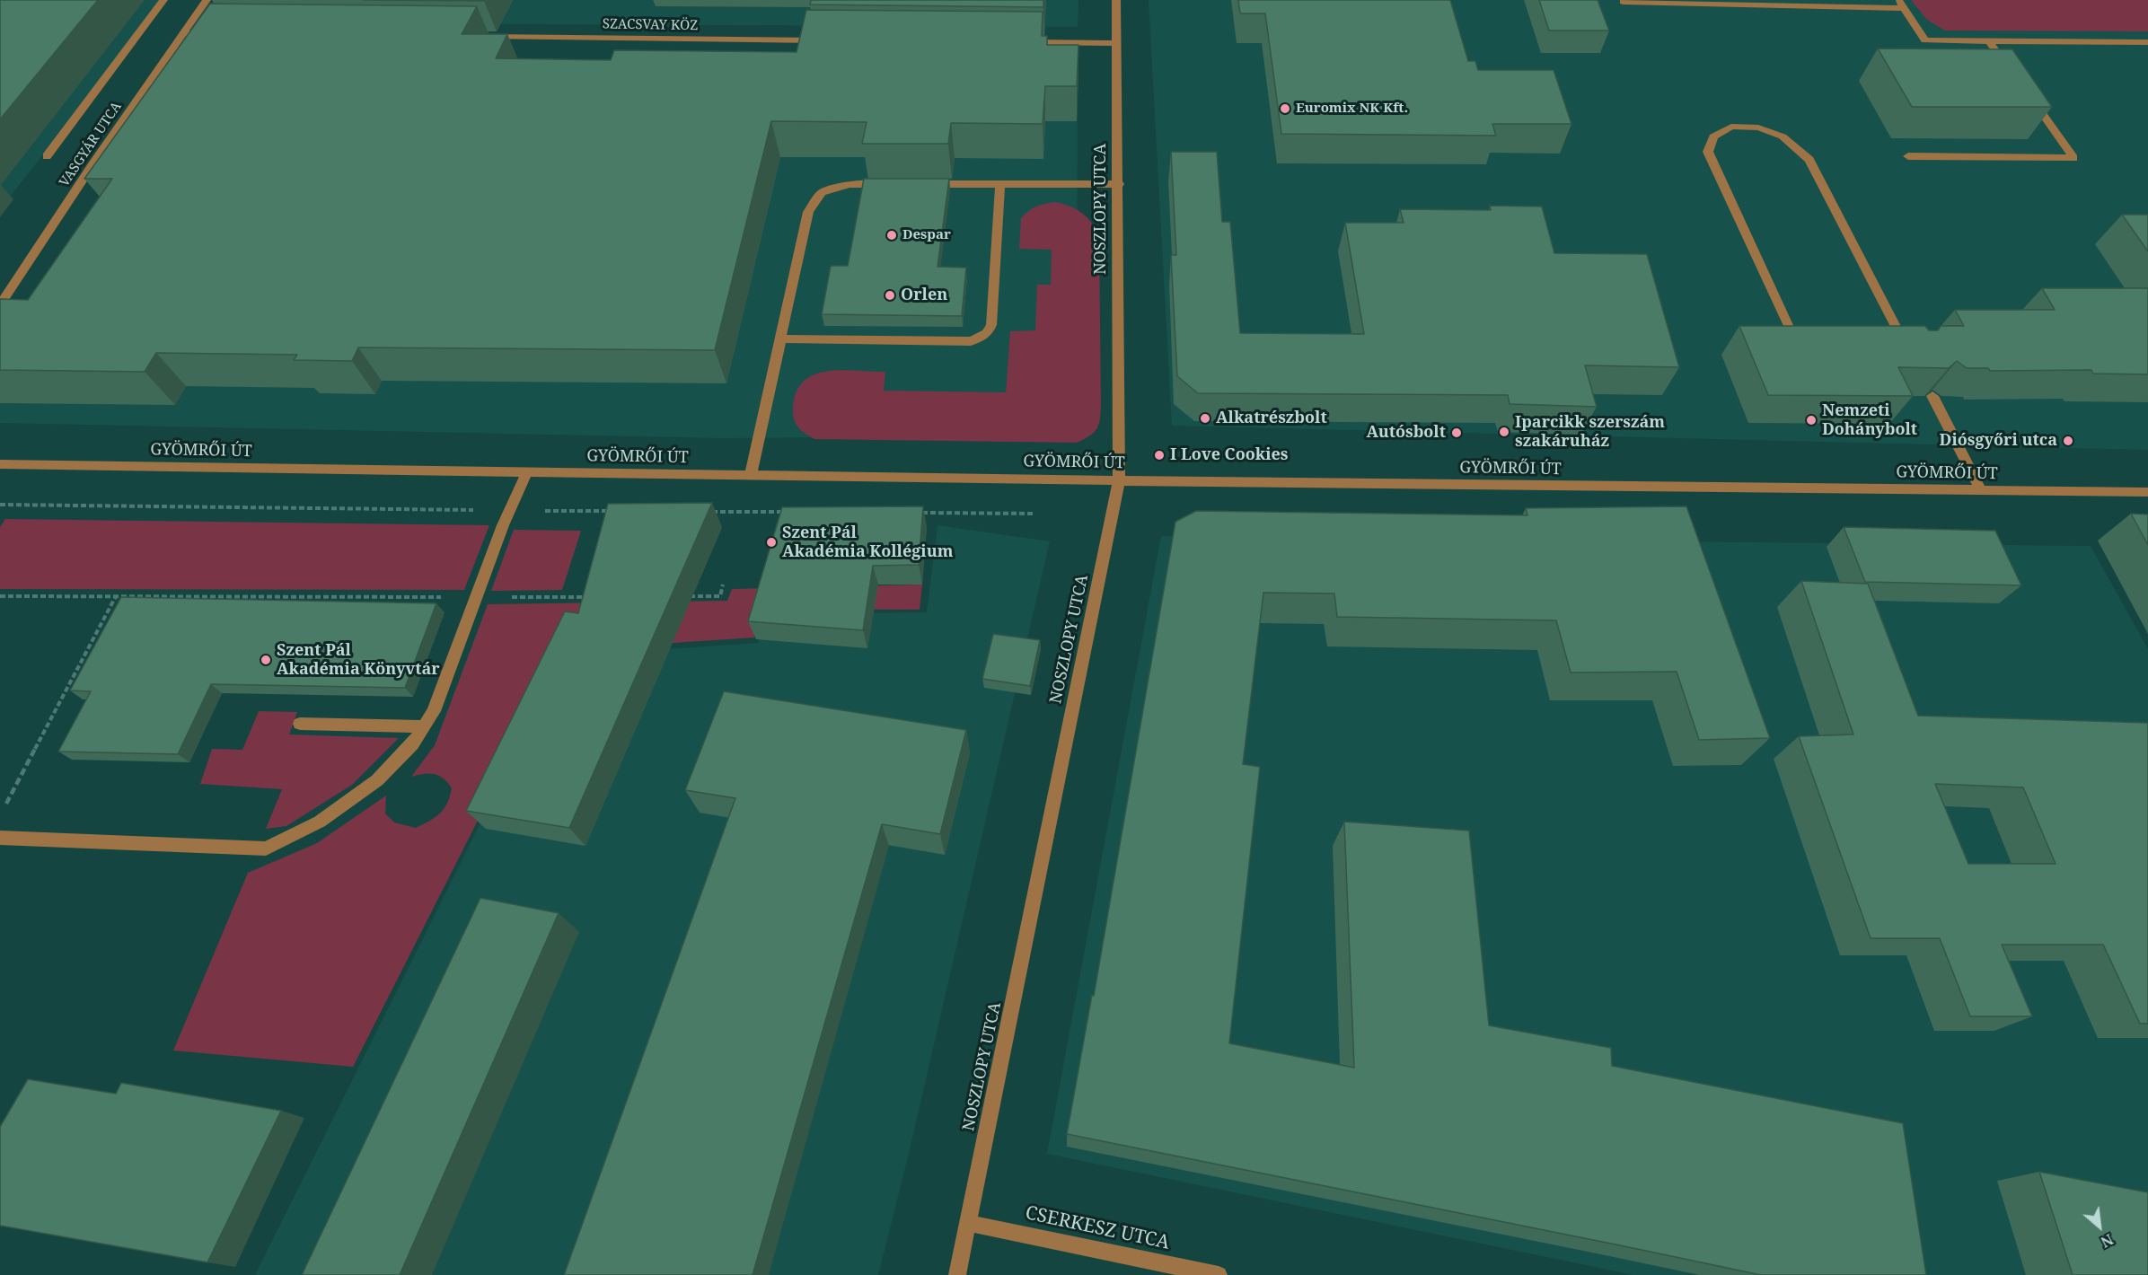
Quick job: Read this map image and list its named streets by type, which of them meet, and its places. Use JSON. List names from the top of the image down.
{
  "streets": {
    "street": [
      "SZACSVAY KÖZ",
      "VASGYÁR UTCA",
      "NOSZLOPY UTCA",
      "GYÖMRŐI ÚT",
      "CSERKESZ UTCA"
    ]
  },
  "crossings": [
    ["NOSZLOPY UTCA", "GYÖMRŐI ÚT"],
    ["NOSZLOPY UTCA", "CSERKESZ UTCA"]
  ],
  "places": [
    "Euromix NK Kft.",
    "Despar",
    "Orlen",
    "Alkatrészbolt",
    "Nemzeti Dohánybolt",
    "Iparcikk szerszám szakáruház",
    "Autósbolt",
    "Diósgyőri utca",
    "I Love Cookies",
    "Szent Pál Akadémia Kollégium",
    "Szent Pál Akadémia Könyvtár"
  ],
  "north": "bottom right"
}
